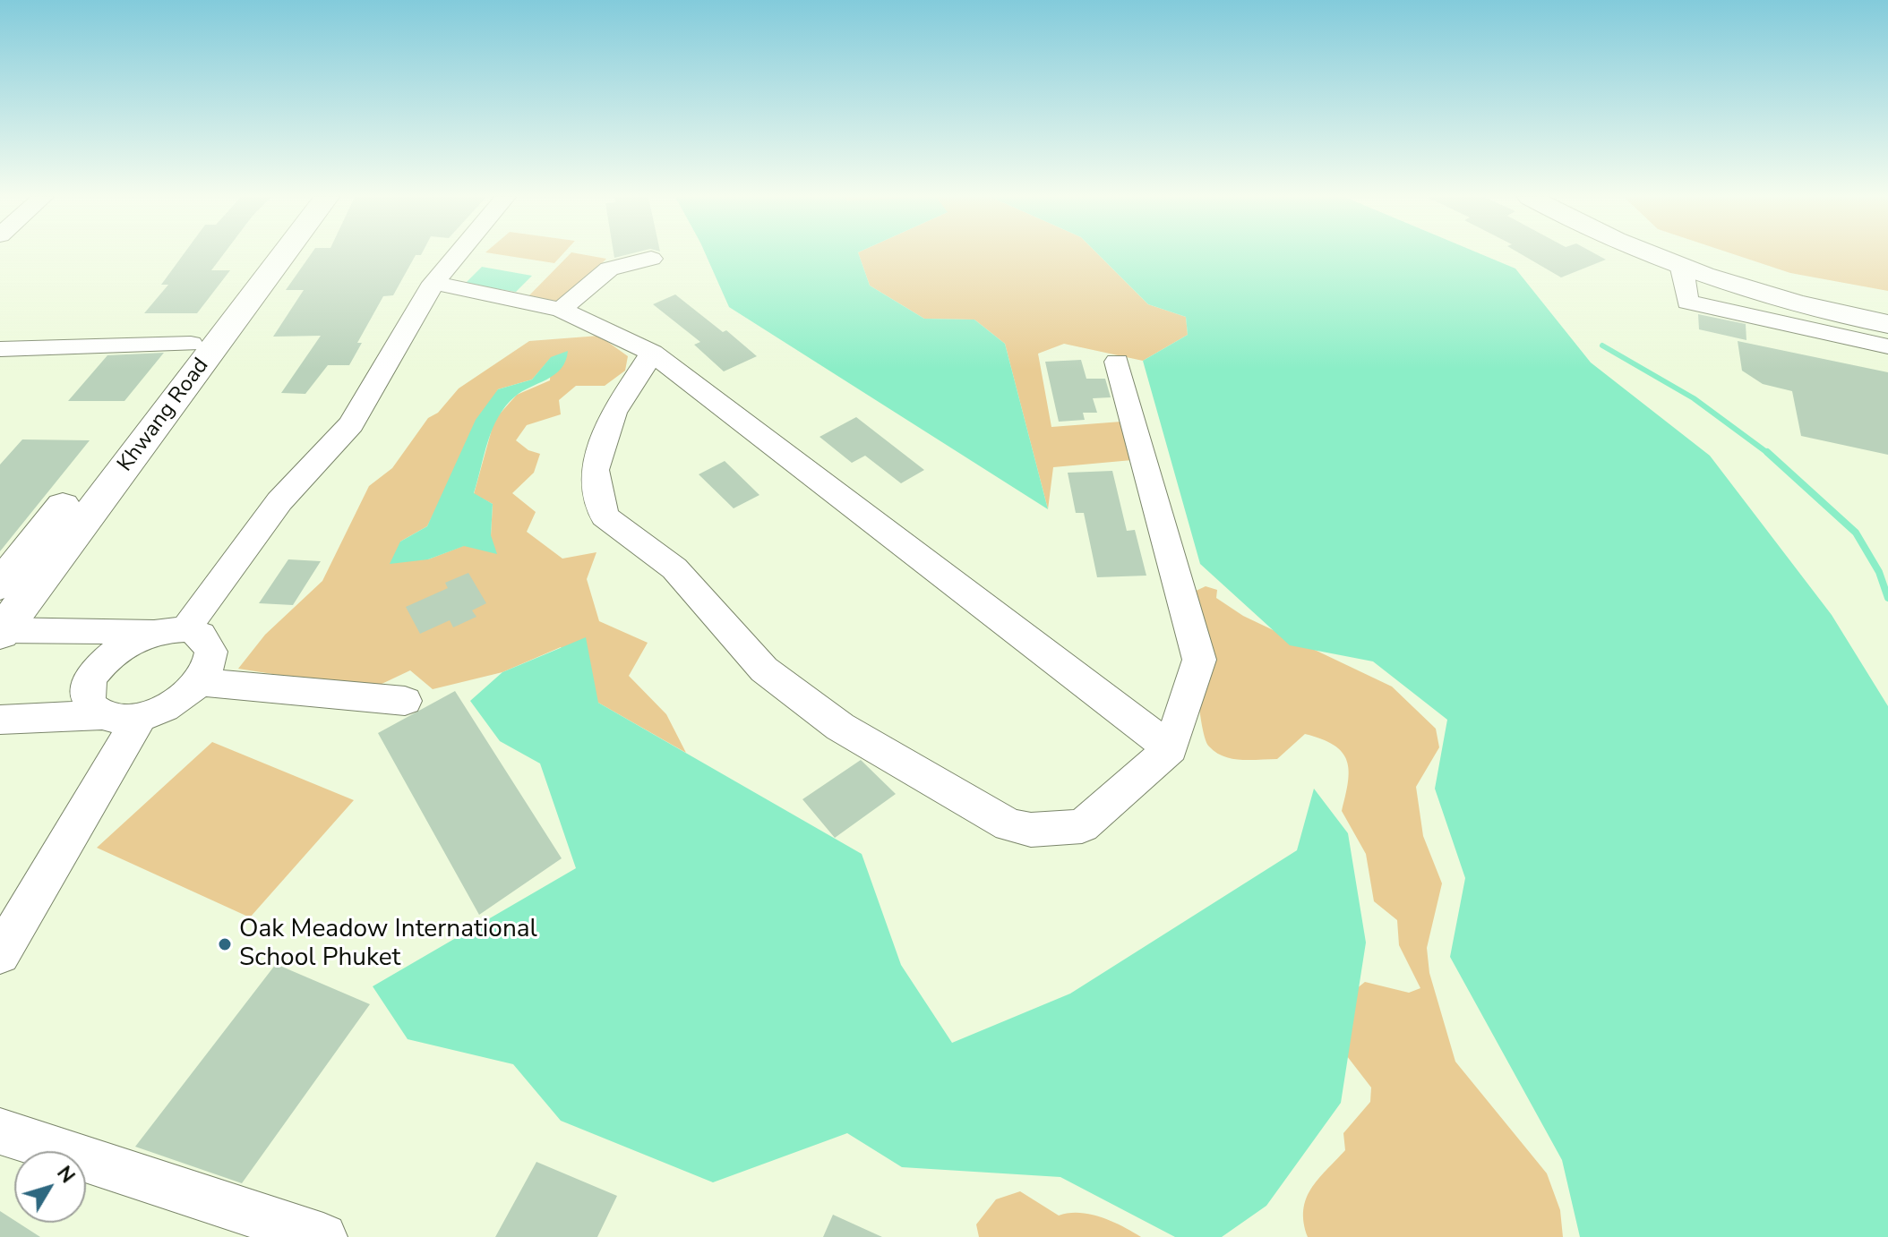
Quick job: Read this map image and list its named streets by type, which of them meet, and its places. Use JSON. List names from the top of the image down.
{
  "streets": {
    "main road": ["Khwang Road"]
  },
  "places": ["Oak Meadow International School Phuket"],
  "north": "top right"
}
